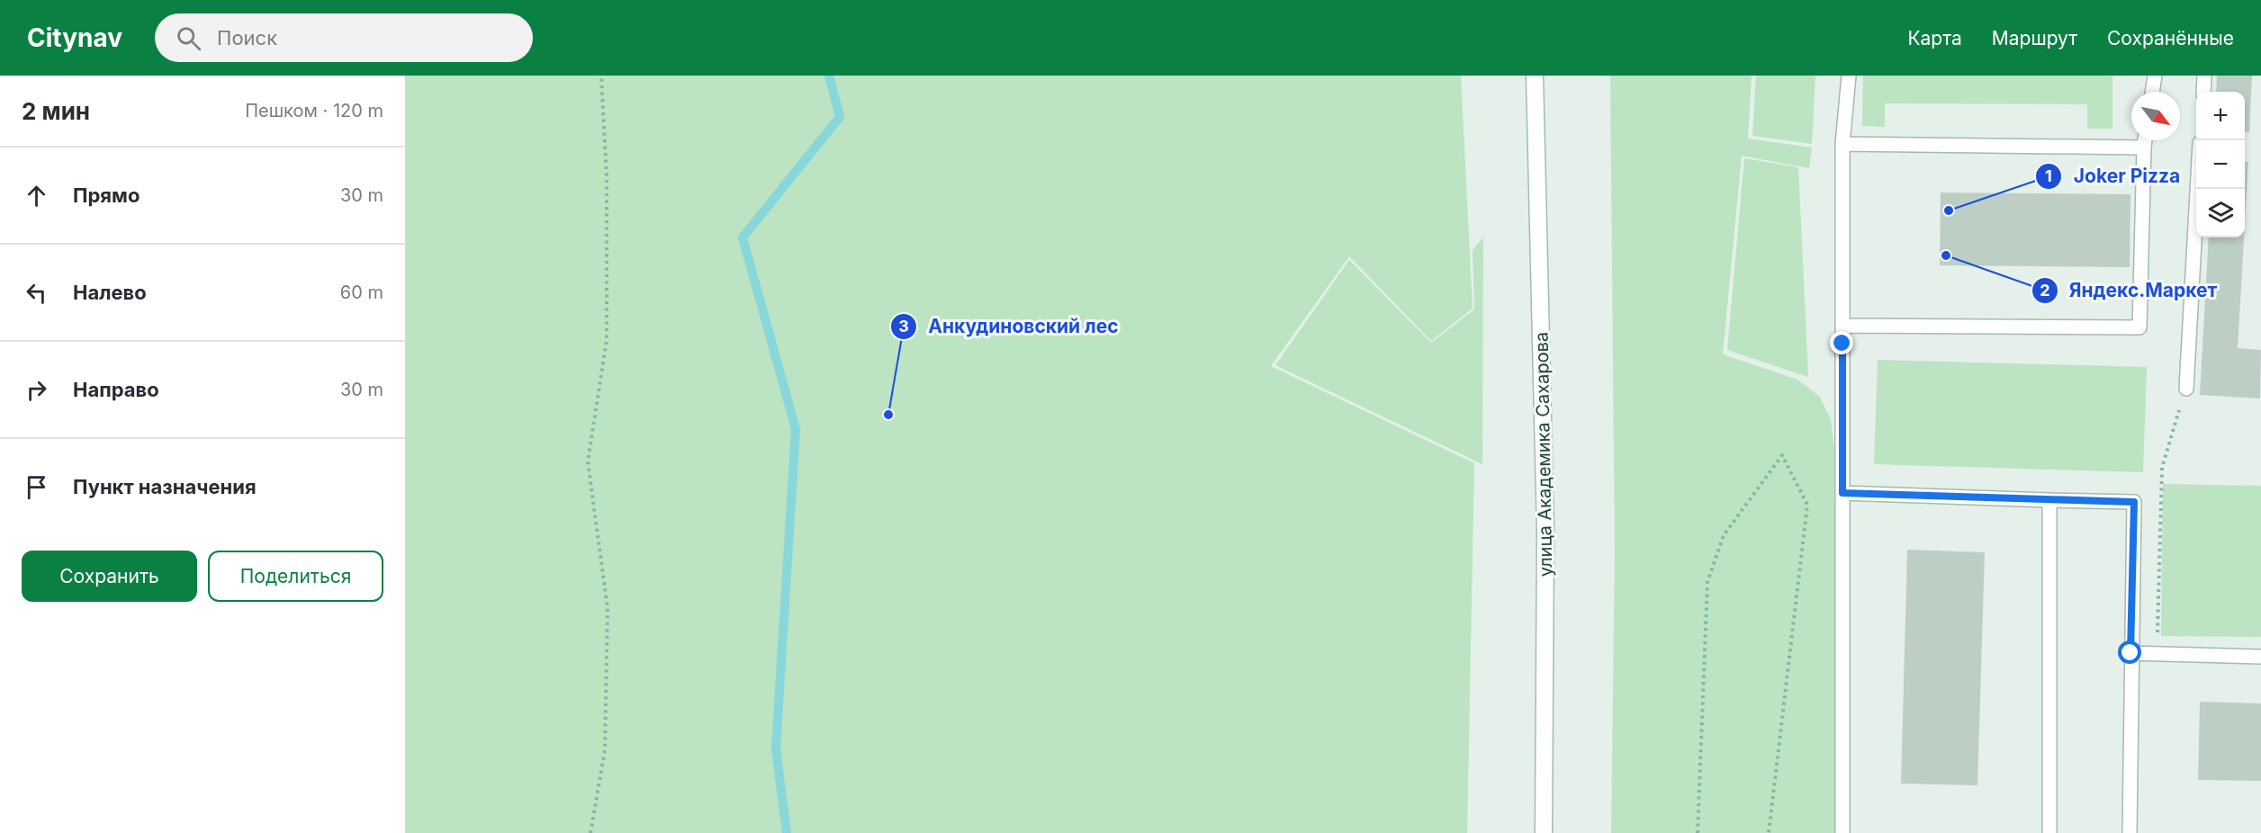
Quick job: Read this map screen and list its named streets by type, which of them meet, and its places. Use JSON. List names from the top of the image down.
{
  "streets": {
    "main road": ["улица Академика Сахарова"]
  },
  "places": ["Joker Pizza", "Яндекс.Маркет", "Анкудиновский лес"],
  "north": "bottom right",
  "page": {
    "header": "Citynav",
    "search": "Поиск",
    "nav": ["Карта", "Маршрут", "Сохранённые"],
    "heading": ["2 мин", "Пешком · 120 m"],
    "map_buttons": ["+", "−"],
    "list": [
      ["Прямо", "30 m"],
      ["Налево", "60 m"],
      ["Направо", "30 m"],
      "Пункт назначения"
    ],
    "buttons": ["Сохранить", "Поделиться"]
  }
}
